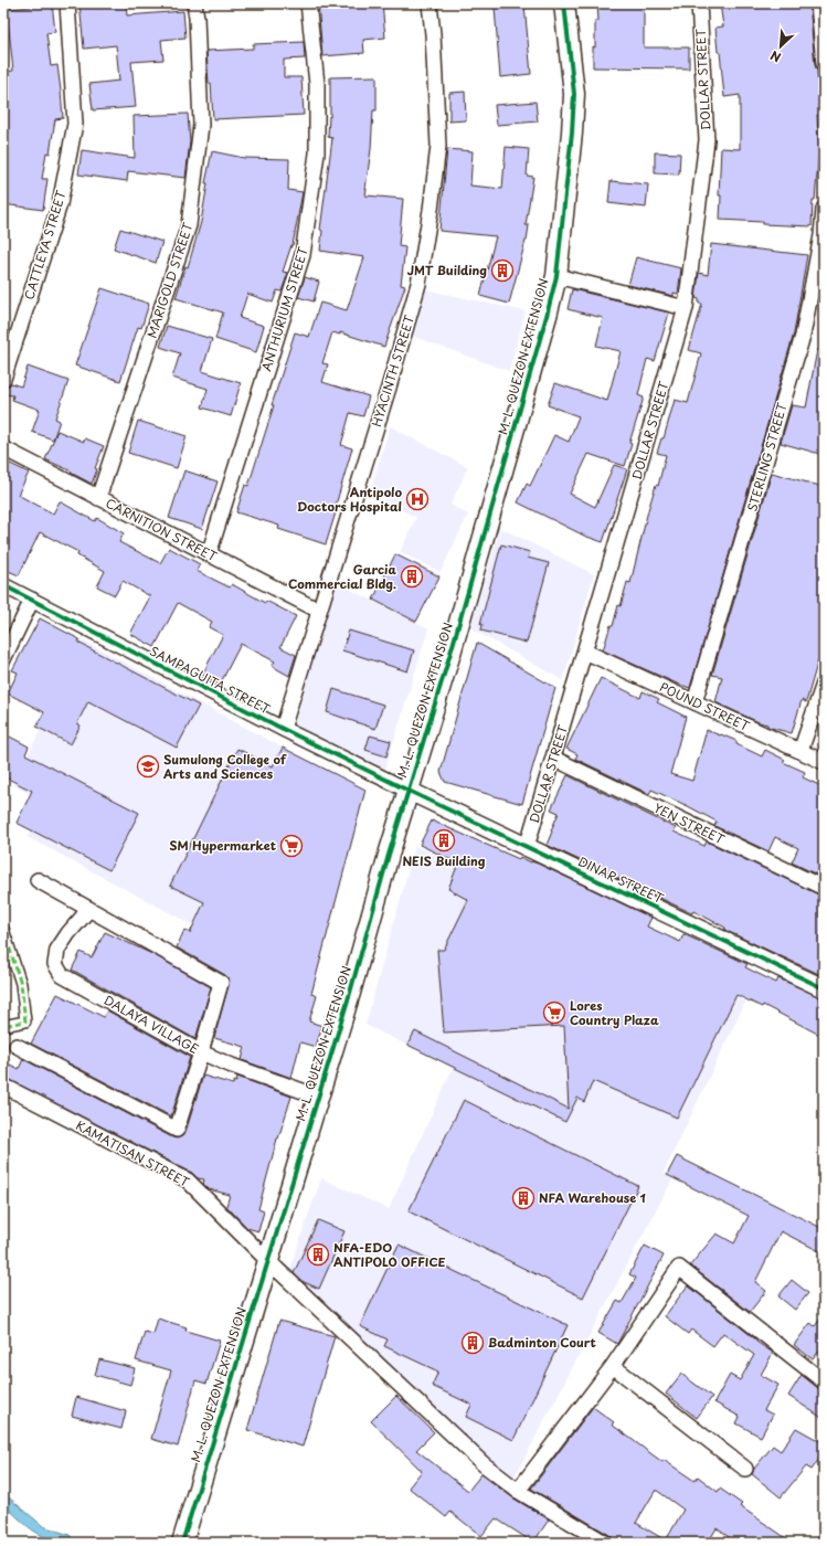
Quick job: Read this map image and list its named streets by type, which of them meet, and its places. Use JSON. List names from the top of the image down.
{
  "streets": {
    "main road": ["M. L. QUEZON EXTENSION"],
    "street": [
      "DOLLAR STREET",
      "CATTLEYA STREET",
      "MARIGOLD STREET",
      "ANTHURIUM STREET",
      "HYACINTH STREET",
      "STERLING STREET",
      "CARNITION STREET",
      "SAMPAGUITA STREET",
      "POUND STREET",
      "YEN STREET",
      "DINAR STREET",
      "DALAYA VILLAGE",
      "KAMATISAN STREET"
    ]
  },
  "crossings": [
    ["DOLLAR STREET", "POUND STREET"],
    ["DOLLAR STREET", "YEN STREET"],
    ["DOLLAR STREET", "DINAR STREET"],
    ["MARIGOLD STREET", "CARNITION STREET"],
    ["ANTHURIUM STREET", "CARNITION STREET"],
    ["M. L. QUEZON EXTENSION", "SAMPAGUITA STREET"],
    ["M. L. QUEZON EXTENSION", "DINAR STREET"],
    ["M. L. QUEZON EXTENSION", "DALAYA VILLAGE"],
    ["M. L. QUEZON EXTENSION", "KAMATISAN STREET"],
    ["HYACINTH STREET", "CARNITION STREET"],
    ["HYACINTH STREET", "SAMPAGUITA STREET"],
    ["STERLING STREET", "POUND STREET"],
    ["SAMPAGUITA STREET", "DINAR STREET"]
  ],
  "places": {
    "building": [
      "JMT Building",
      "Garcia Commercial Bldg.",
      "NEIS Building",
      "NFA Warehouse 1",
      "NFA-EDO ANTIPOLO OFFICE",
      "Badminton Court"
    ],
    "hospital": ["Antipolo Doctors Hospital"],
    "school or university": ["Sumulong College of Arts and Sciences"],
    "supermarket": ["SM Hypermarket", "Lores Country Plaza"]
  },
  "north": "bottom left"
}
